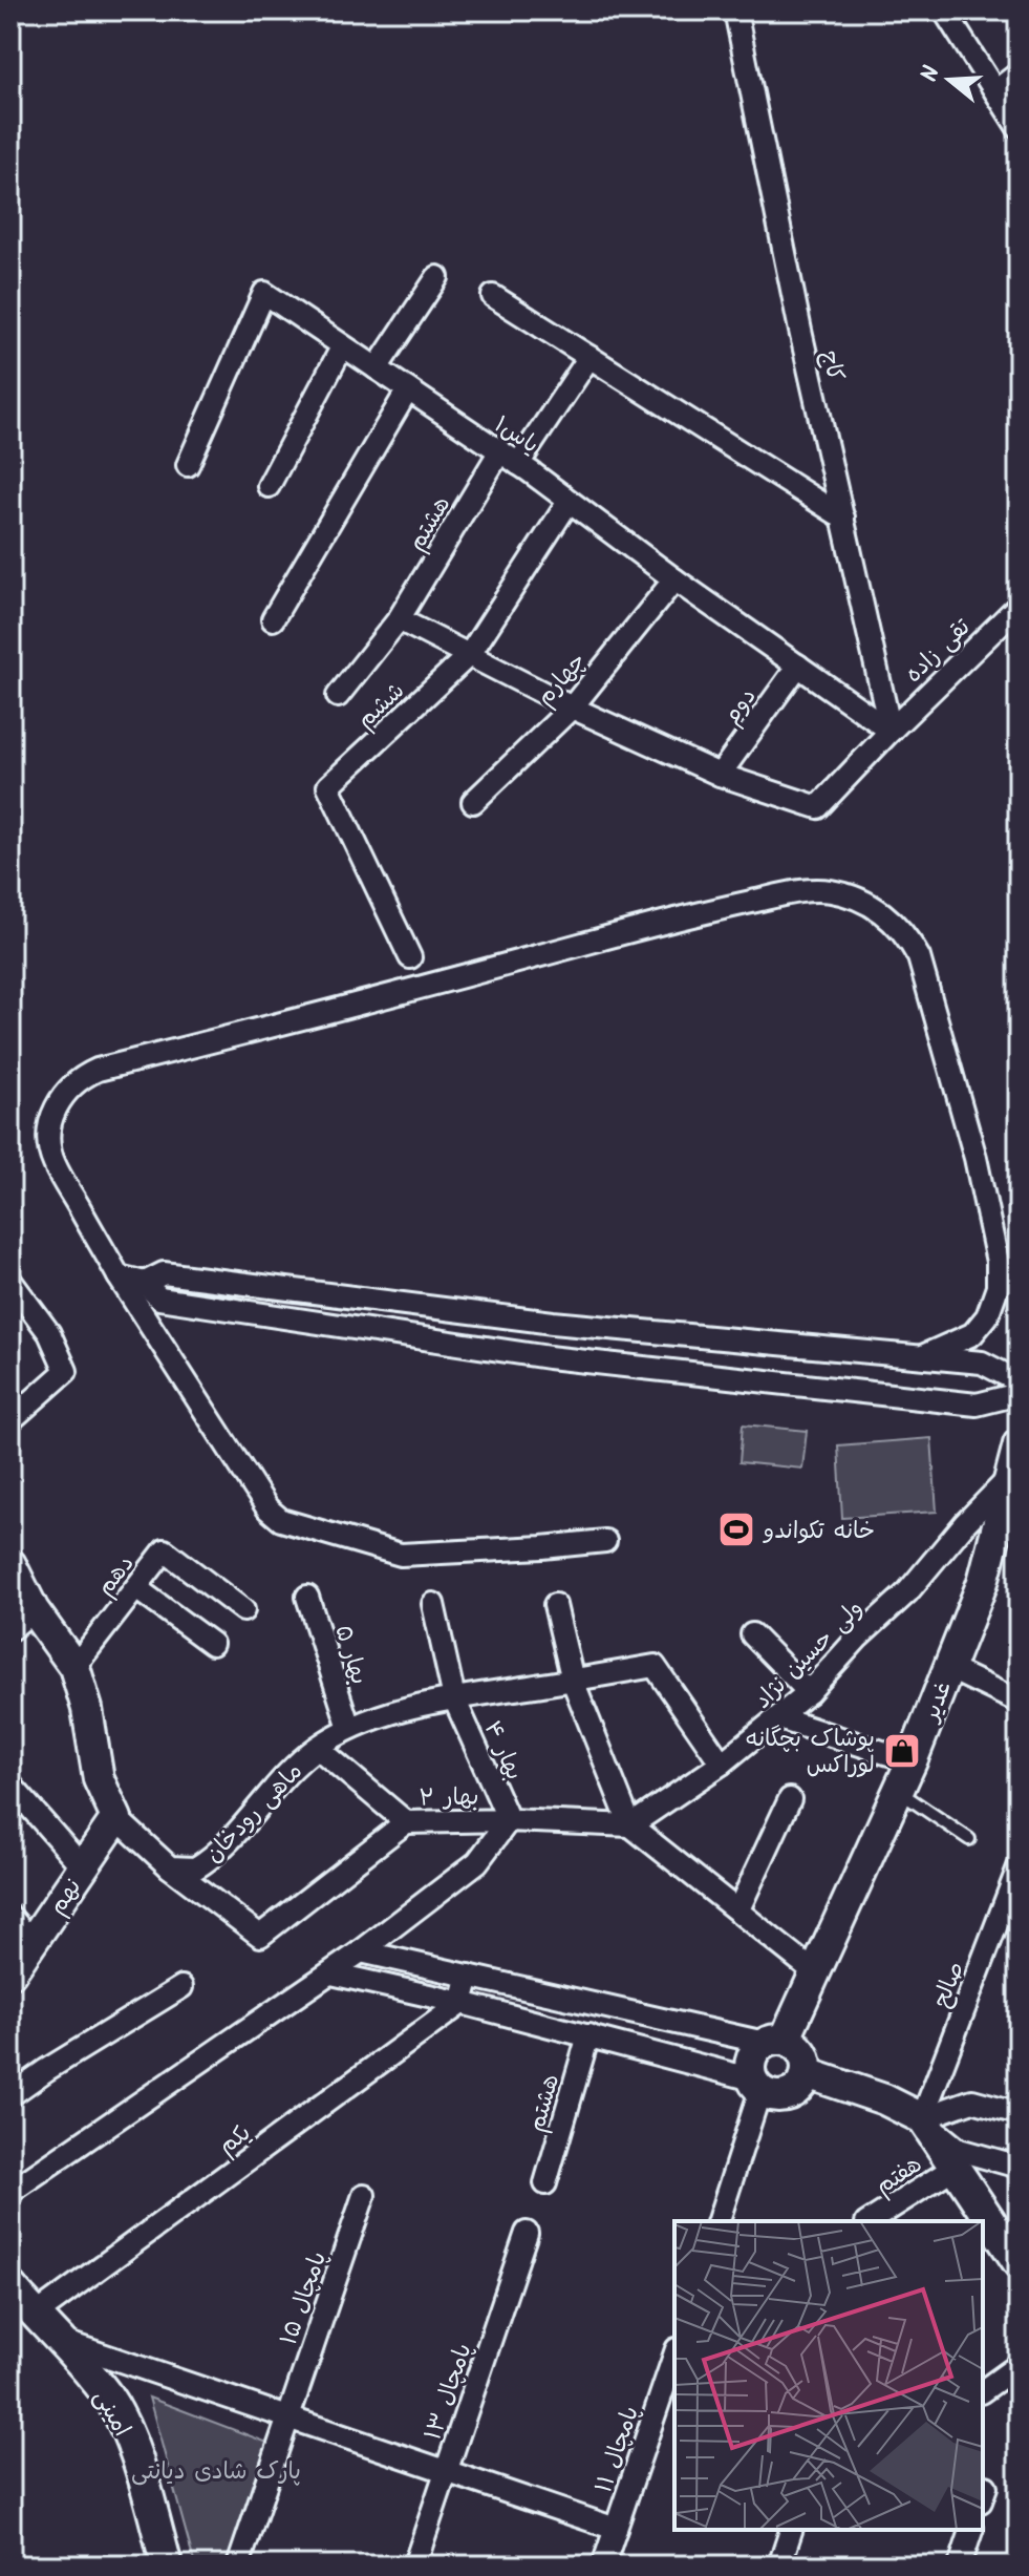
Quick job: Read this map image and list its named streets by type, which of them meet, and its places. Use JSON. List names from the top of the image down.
{
  "streets": {
    "main road": [
      "غدیر",
      "ماهی رودخان",
      "نهم",
      "امینی"
    ],
    "street": [
      "کاج",
      "یاس۱",
      "هشتم",
      "تقی زاده",
      "چهارم",
      "ششم",
      "دوم",
      "دهم",
      "ولی حسین نژاد",
      "بهار ۵",
      "بهار ۴",
      "بهار ۲",
      "صالح",
      "یکم",
      "هفتم",
      "پامچال ۱۵",
      "پامچال ۱۳",
      "پامچال ۱۱"
    ]
  },
  "crossings": [
    ["کاج", "یاس۱"],
    ["کاج", "تقی زاده"],
    ["یاس۱", "هشتم"],
    ["یاس۱", "تقی زاده"],
    ["یاس۱", "چهارم"],
    ["یاس۱", "ششم"],
    ["یاس۱", "دوم"],
    ["تقی زاده", "دوم"],
    ["دهم", "ماهی رودخان"],
    ["ولی حسین نژاد", "غدیر"],
    ["ولی حسین نژاد", "ماهی رودخان"],
    ["بهار ۵", "ماهی رودخان"],
    ["بهار ۴", "بهار ۲"],
    ["بهار ۴", "ماهی رودخان"],
    ["بهار ۲", "ماهی رودخان"],
    ["ماهی رودخان", "نهم"],
    ["یکم", "امینی"]
  ],
  "parks": ["پارک شادی دیانتی"],
  "places": {
    "sports": ["خانه تکواندو"],
    "shop": ["پوشاک بچگانه لوراکس"]
  },
  "north": "left"
}
